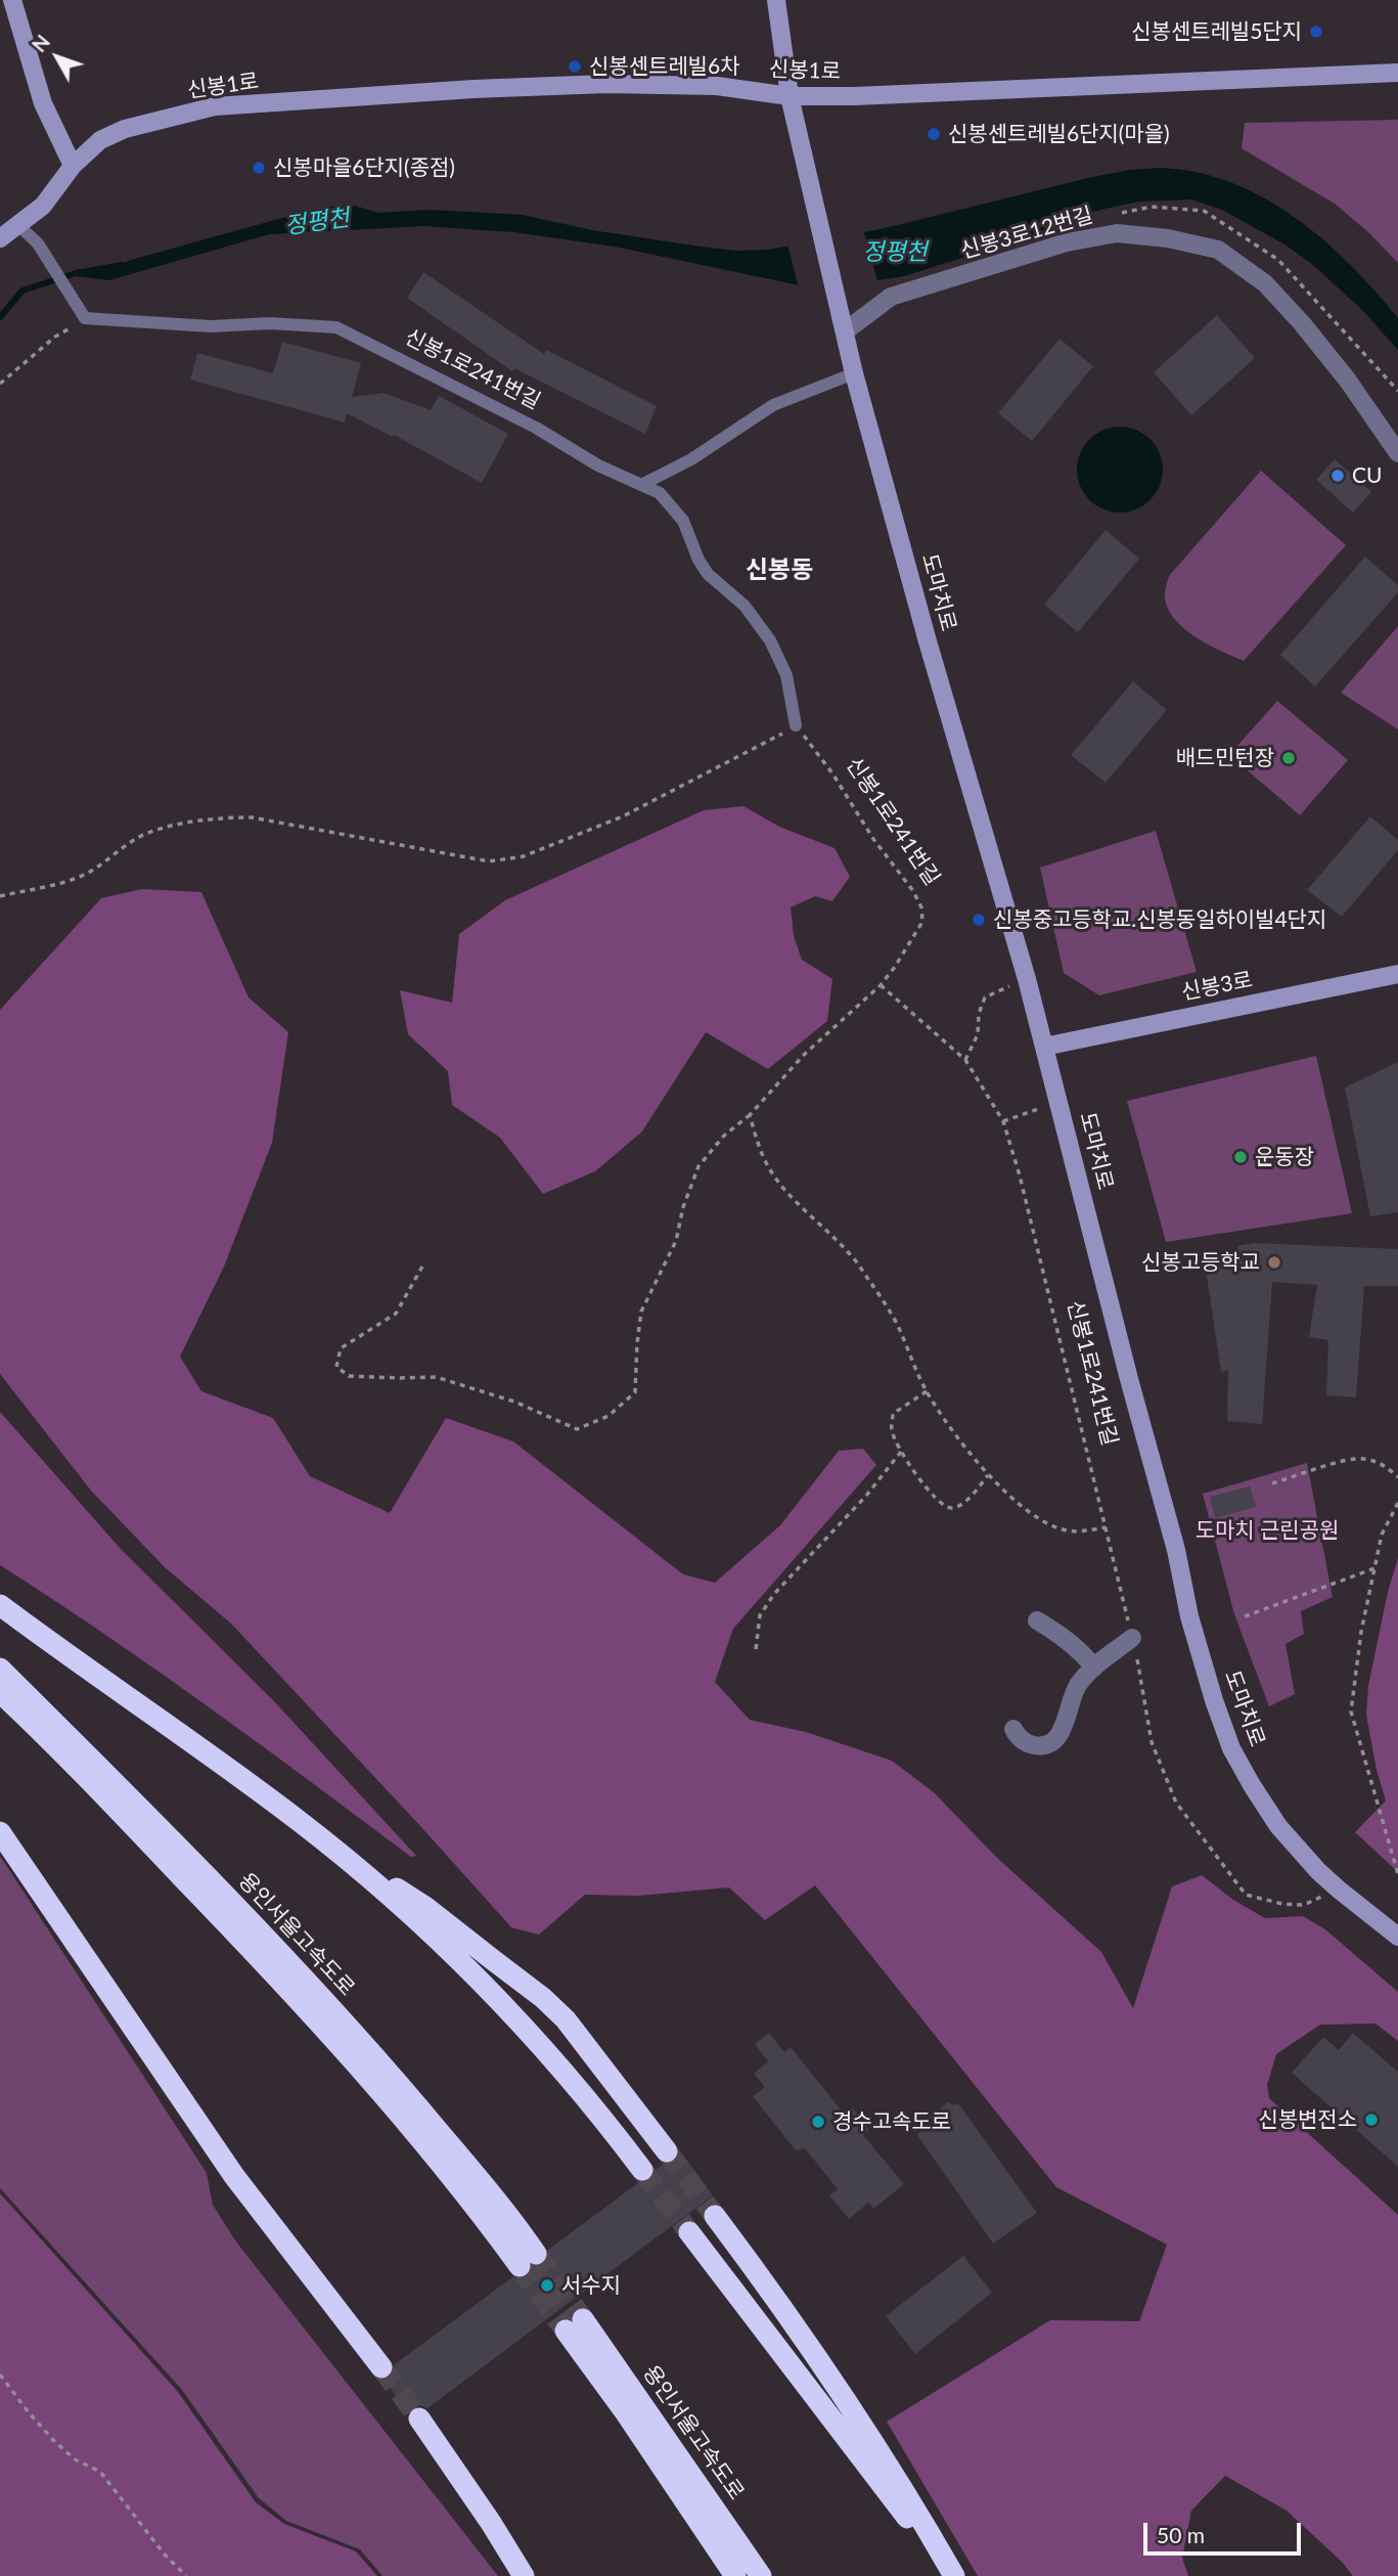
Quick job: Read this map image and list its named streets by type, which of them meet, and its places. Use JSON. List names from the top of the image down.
{
  "streets": {
    "highway": ["용인서울고속도로"],
    "street": [
      "신봉1로",
      "신봉3로12번길",
      "도마치로",
      "신봉3로"
    ],
    "lane": ["신봉1로241번길"]
  },
  "crossings": [
    ["신봉1로", "도마치로"],
    ["신봉3로12번길", "도마치로"],
    ["신봉1로241번길", "도마치로"],
    ["도마치로", "신봉3로"]
  ],
  "districts": ["신봉동"],
  "water": ["정평천"],
  "parks": ["도마치 근린공원"],
  "places": [
    "신봉센트레빌5단지",
    "신봉센트레빌6차",
    "신봉센트레빌6단지(마을)",
    "신봉마을6단지(종점)",
    "CU",
    "배드민턴장",
    "신봉중고등학교.신봉동일하이빌4단지",
    "운동장",
    "신봉고등학교",
    "신봉변전소",
    "경수고속도로",
    "서수지"
  ],
  "scale_bar": "50 m",
  "north": "top left"
}
